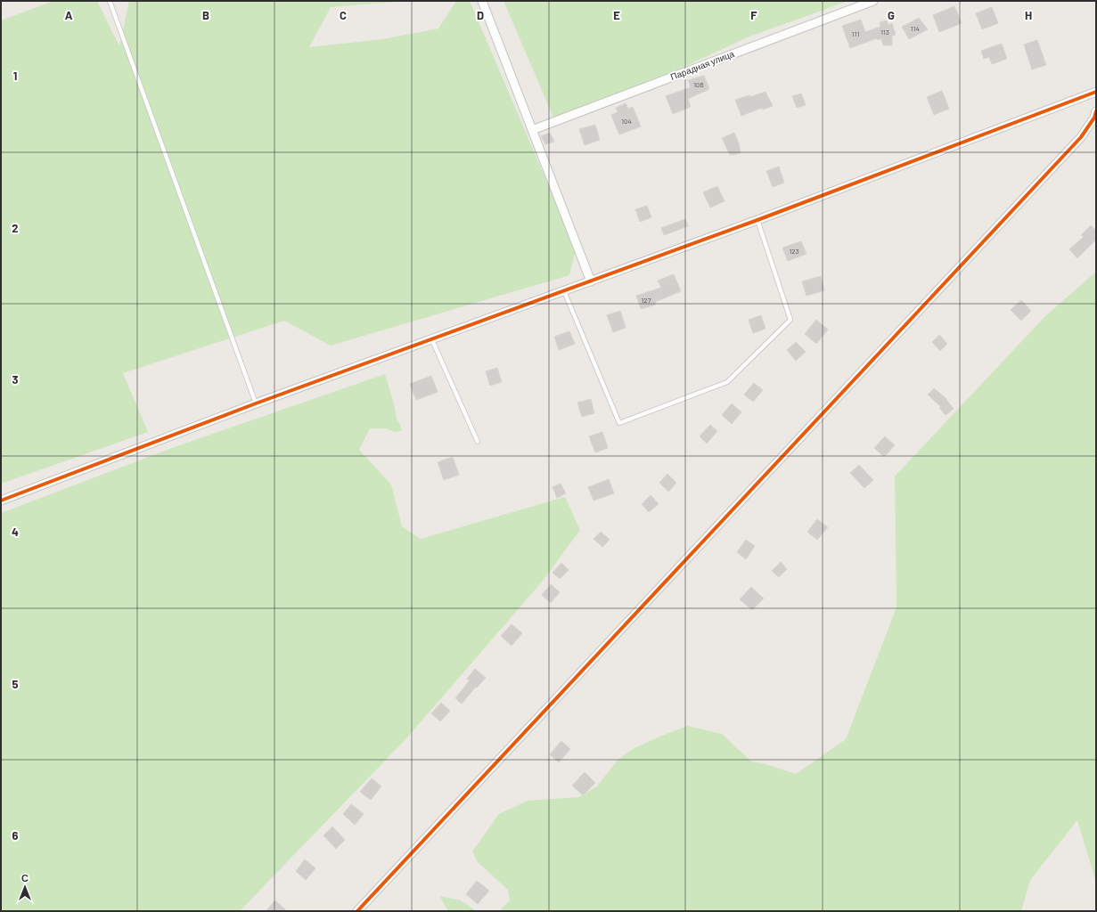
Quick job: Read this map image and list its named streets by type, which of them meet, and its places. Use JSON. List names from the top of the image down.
{
  "streets": {
    "street": ["Парадная улица"]
  },
  "house_numbers": [
    "114",
    "113",
    "111",
    "106",
    "104",
    "123",
    "127"
  ],
  "north": "top",
  "grid": {
    "columns": [
      "A",
      "B",
      "C",
      "D",
      "E",
      "F",
      "G",
      "H"
    ],
    "rows": [
      "1",
      "2",
      "3",
      "4",
      "5",
      "6"
    ]
  }
}
